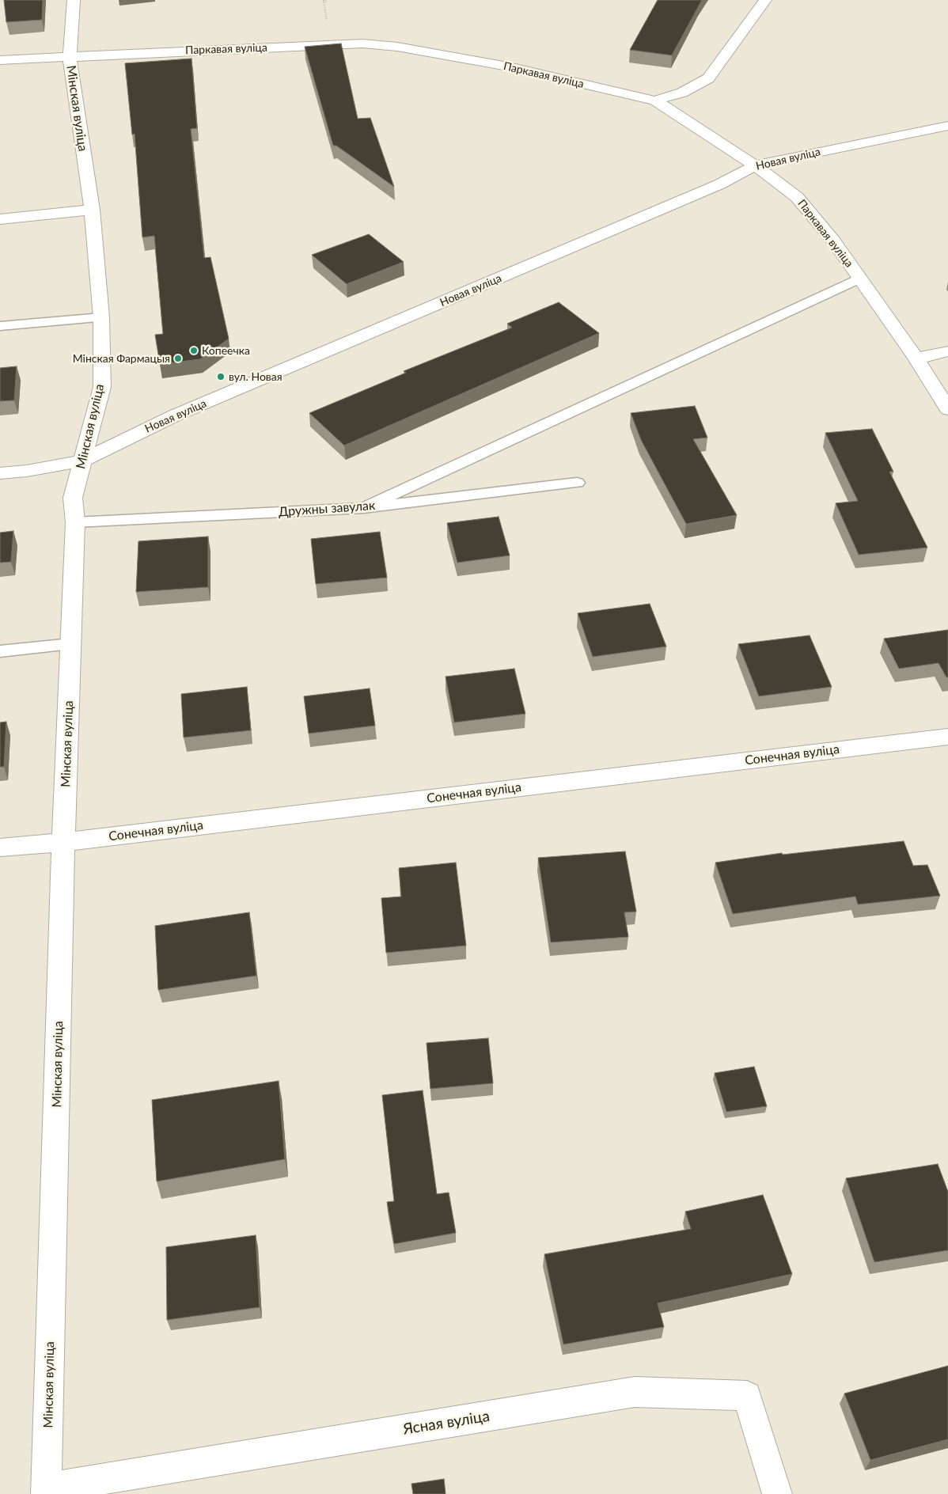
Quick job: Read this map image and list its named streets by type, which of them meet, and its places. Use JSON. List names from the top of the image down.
{
  "streets": {
    "street": [
      "Паркавая вуліца",
      "Мінская вуліца",
      "Новая вуліца",
      "Сонечная вуліца",
      "Ясная вуліца"
    ],
    "lane": ["Дружны завулак"]
  },
  "crossings": [
    ["Паркавая вуліца", "Мінская вуліца"],
    ["Паркавая вуліца", "Новая вуліца"],
    ["Мінская вуліца", "Новая вуліца"],
    ["Мінская вуліца", "Дружны завулак"],
    ["Мінская вуліца", "Сонечная вуліца"],
    ["Мінская вуліца", "Ясная вуліца"]
  ],
  "places": ["Копеечка", "Мінская Фармацыя", "вул. Новая"]
}
